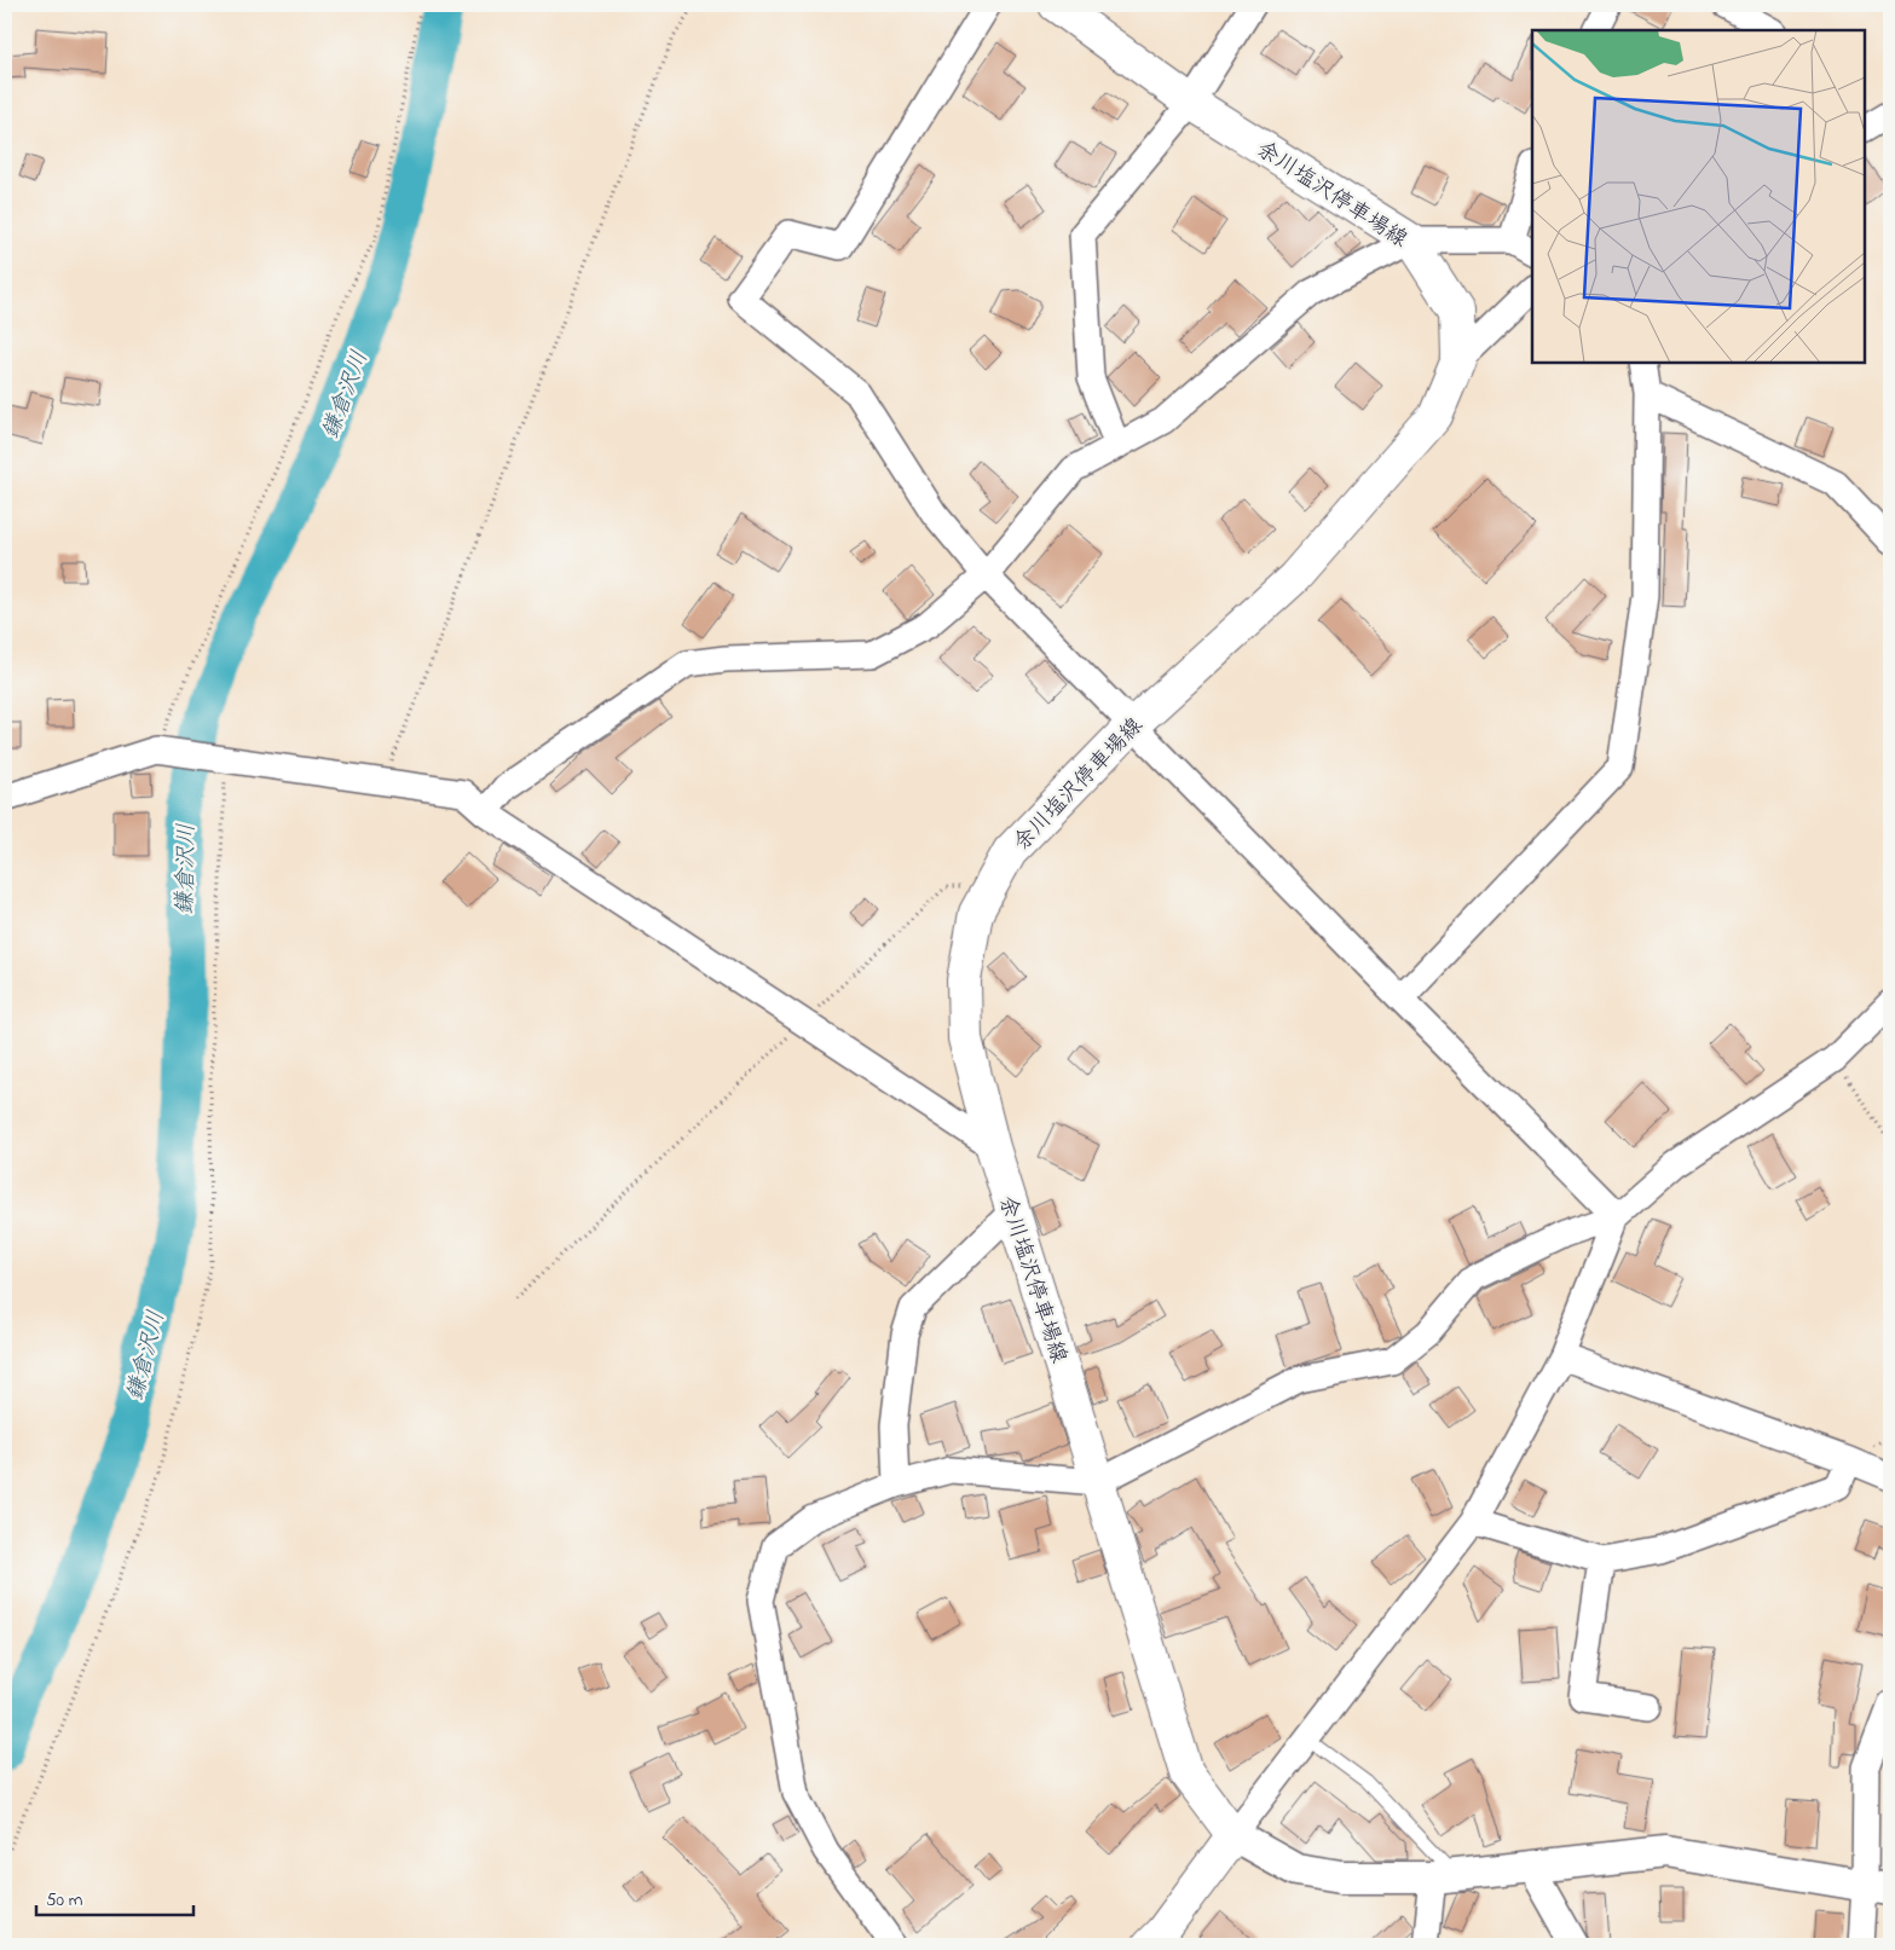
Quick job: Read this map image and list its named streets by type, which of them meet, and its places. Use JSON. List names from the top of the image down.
{
  "streets": {
    "main road": ["余川塩沢停車場線"]
  },
  "water": ["鎌倉沢川"],
  "scale_bar": "50 m"
}
